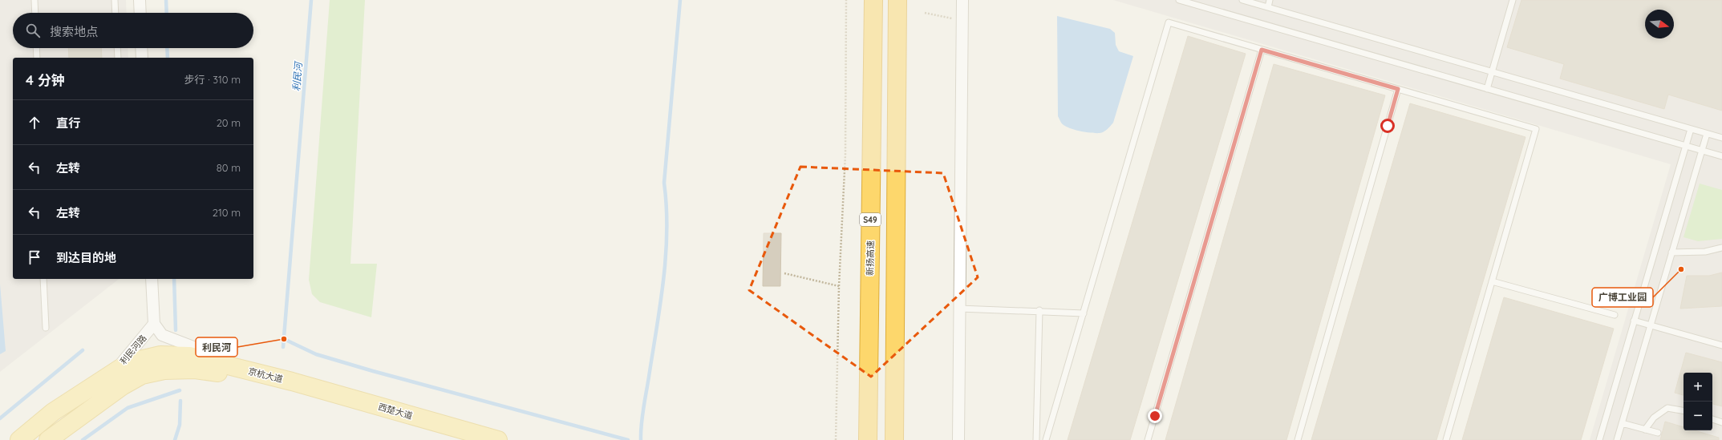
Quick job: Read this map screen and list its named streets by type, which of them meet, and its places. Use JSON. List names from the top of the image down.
{
  "streets": {
    "highway": ["S49", "新扬高速"],
    "main road": ["京杭大道", "西楚大道"],
    "street": ["利民河路"]
  },
  "crossings": [
    ["利民河路", "京杭大道"],
    ["京杭大道", "西楚大道"]
  ],
  "water": ["利民河"],
  "places": ["广博工业园", "利民河"],
  "north": "right",
  "page": {
    "search": "搜索地点",
    "heading": ["4 分钟", "步行 · 310 m"],
    "list": [
      ["直行", "20 m"],
      ["左转", "80 m"],
      ["左转", "210 m"],
      "到达目的地"
    ],
    "map_buttons": ["+", "−"]
  }
}
